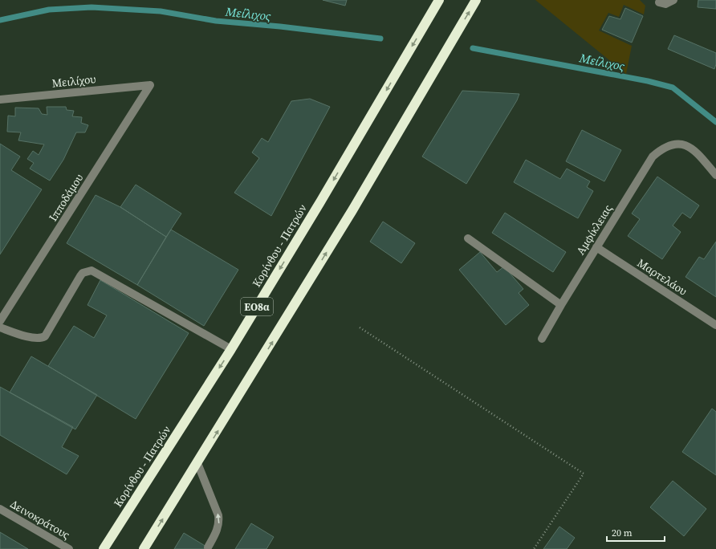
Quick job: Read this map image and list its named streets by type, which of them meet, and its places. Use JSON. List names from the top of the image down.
{
  "streets": {
    "highway": ["Κορίνθου - Πατρών", "ΕΟ8α"],
    "street": [
      "Μειλίχου",
      "Ιπποδάμου",
      "Αμφίκλειας",
      "Μαρτελάου",
      "Δεινοκράτους"
    ]
  },
  "crossings": [
    ["Μειλίχου", "Ιπποδάμου"],
    ["Αμφίκλειας", "Μαρτελάου"]
  ],
  "water": ["Μείλιχος"],
  "scale_bar": "20 m"
}
